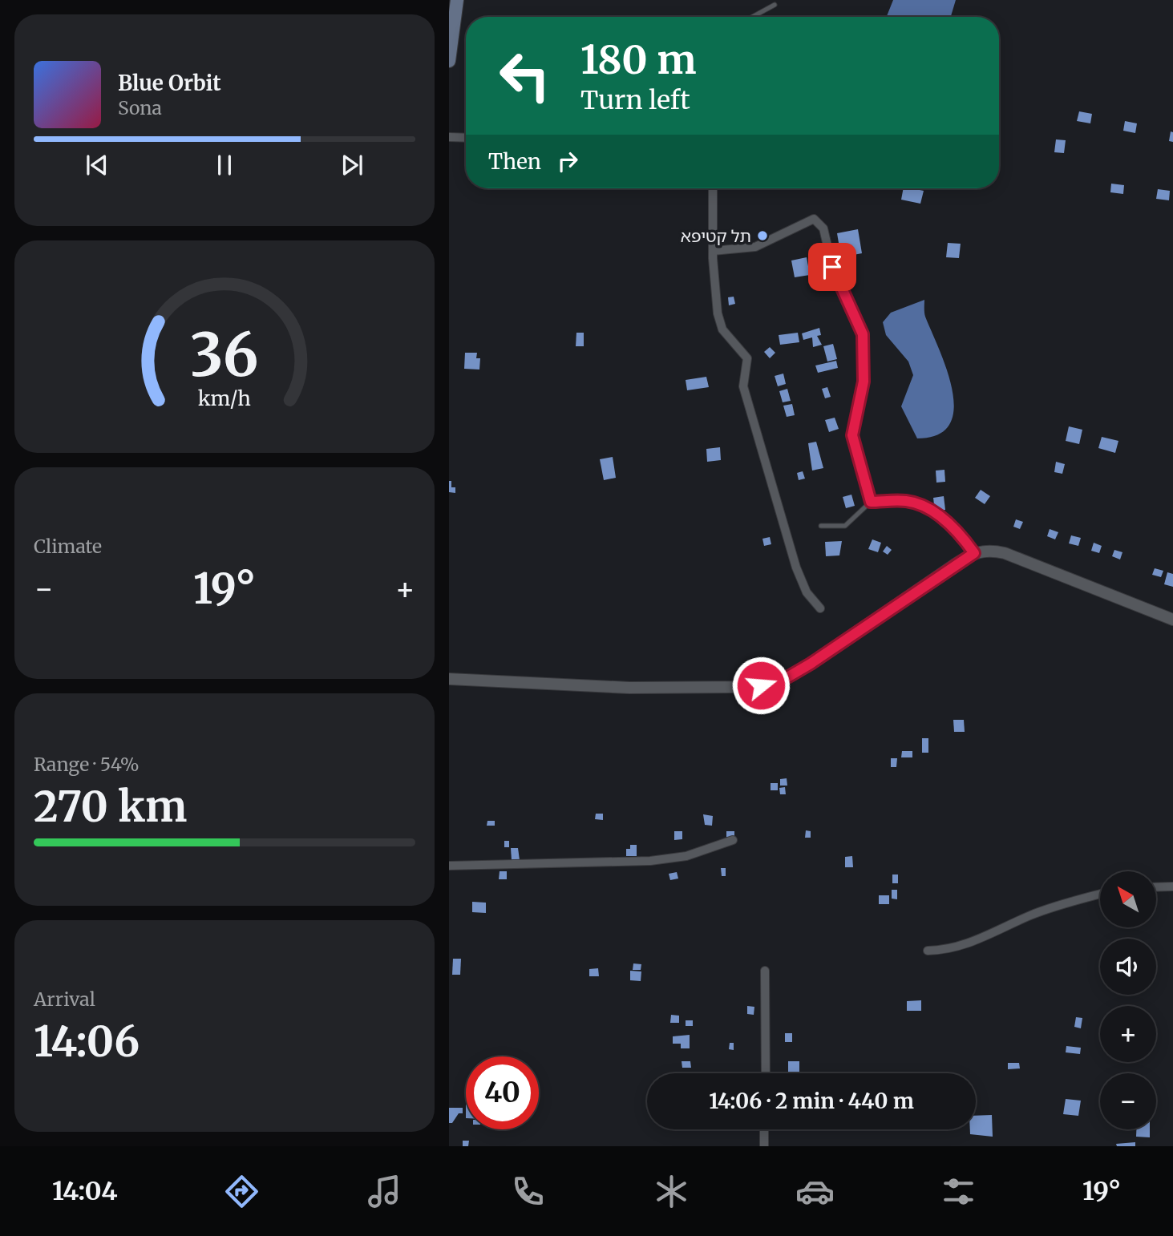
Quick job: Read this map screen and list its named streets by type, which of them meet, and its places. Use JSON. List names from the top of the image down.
{
  "places": ["תל קטיפא"],
  "north": "top left",
  "page": {
    "turn": ["180 m", "Turn left"],
    "song": ["Blue Orbit", "Sona"],
    "then": "Then",
    "tile": [
      "Climate",
      ["Range · 54%", "270 km"],
      ["Arrival", "14:06"]
    ],
    "heat": ["−", "19°", "+"],
    "map_buttons": ["+", "−"],
    "limit": "40",
    "trip": "14:06 · 2 min · 440 m",
    "tabs": ["14:04", "19°"],
    "gauge": ["36", "km/h"]
  }
}
